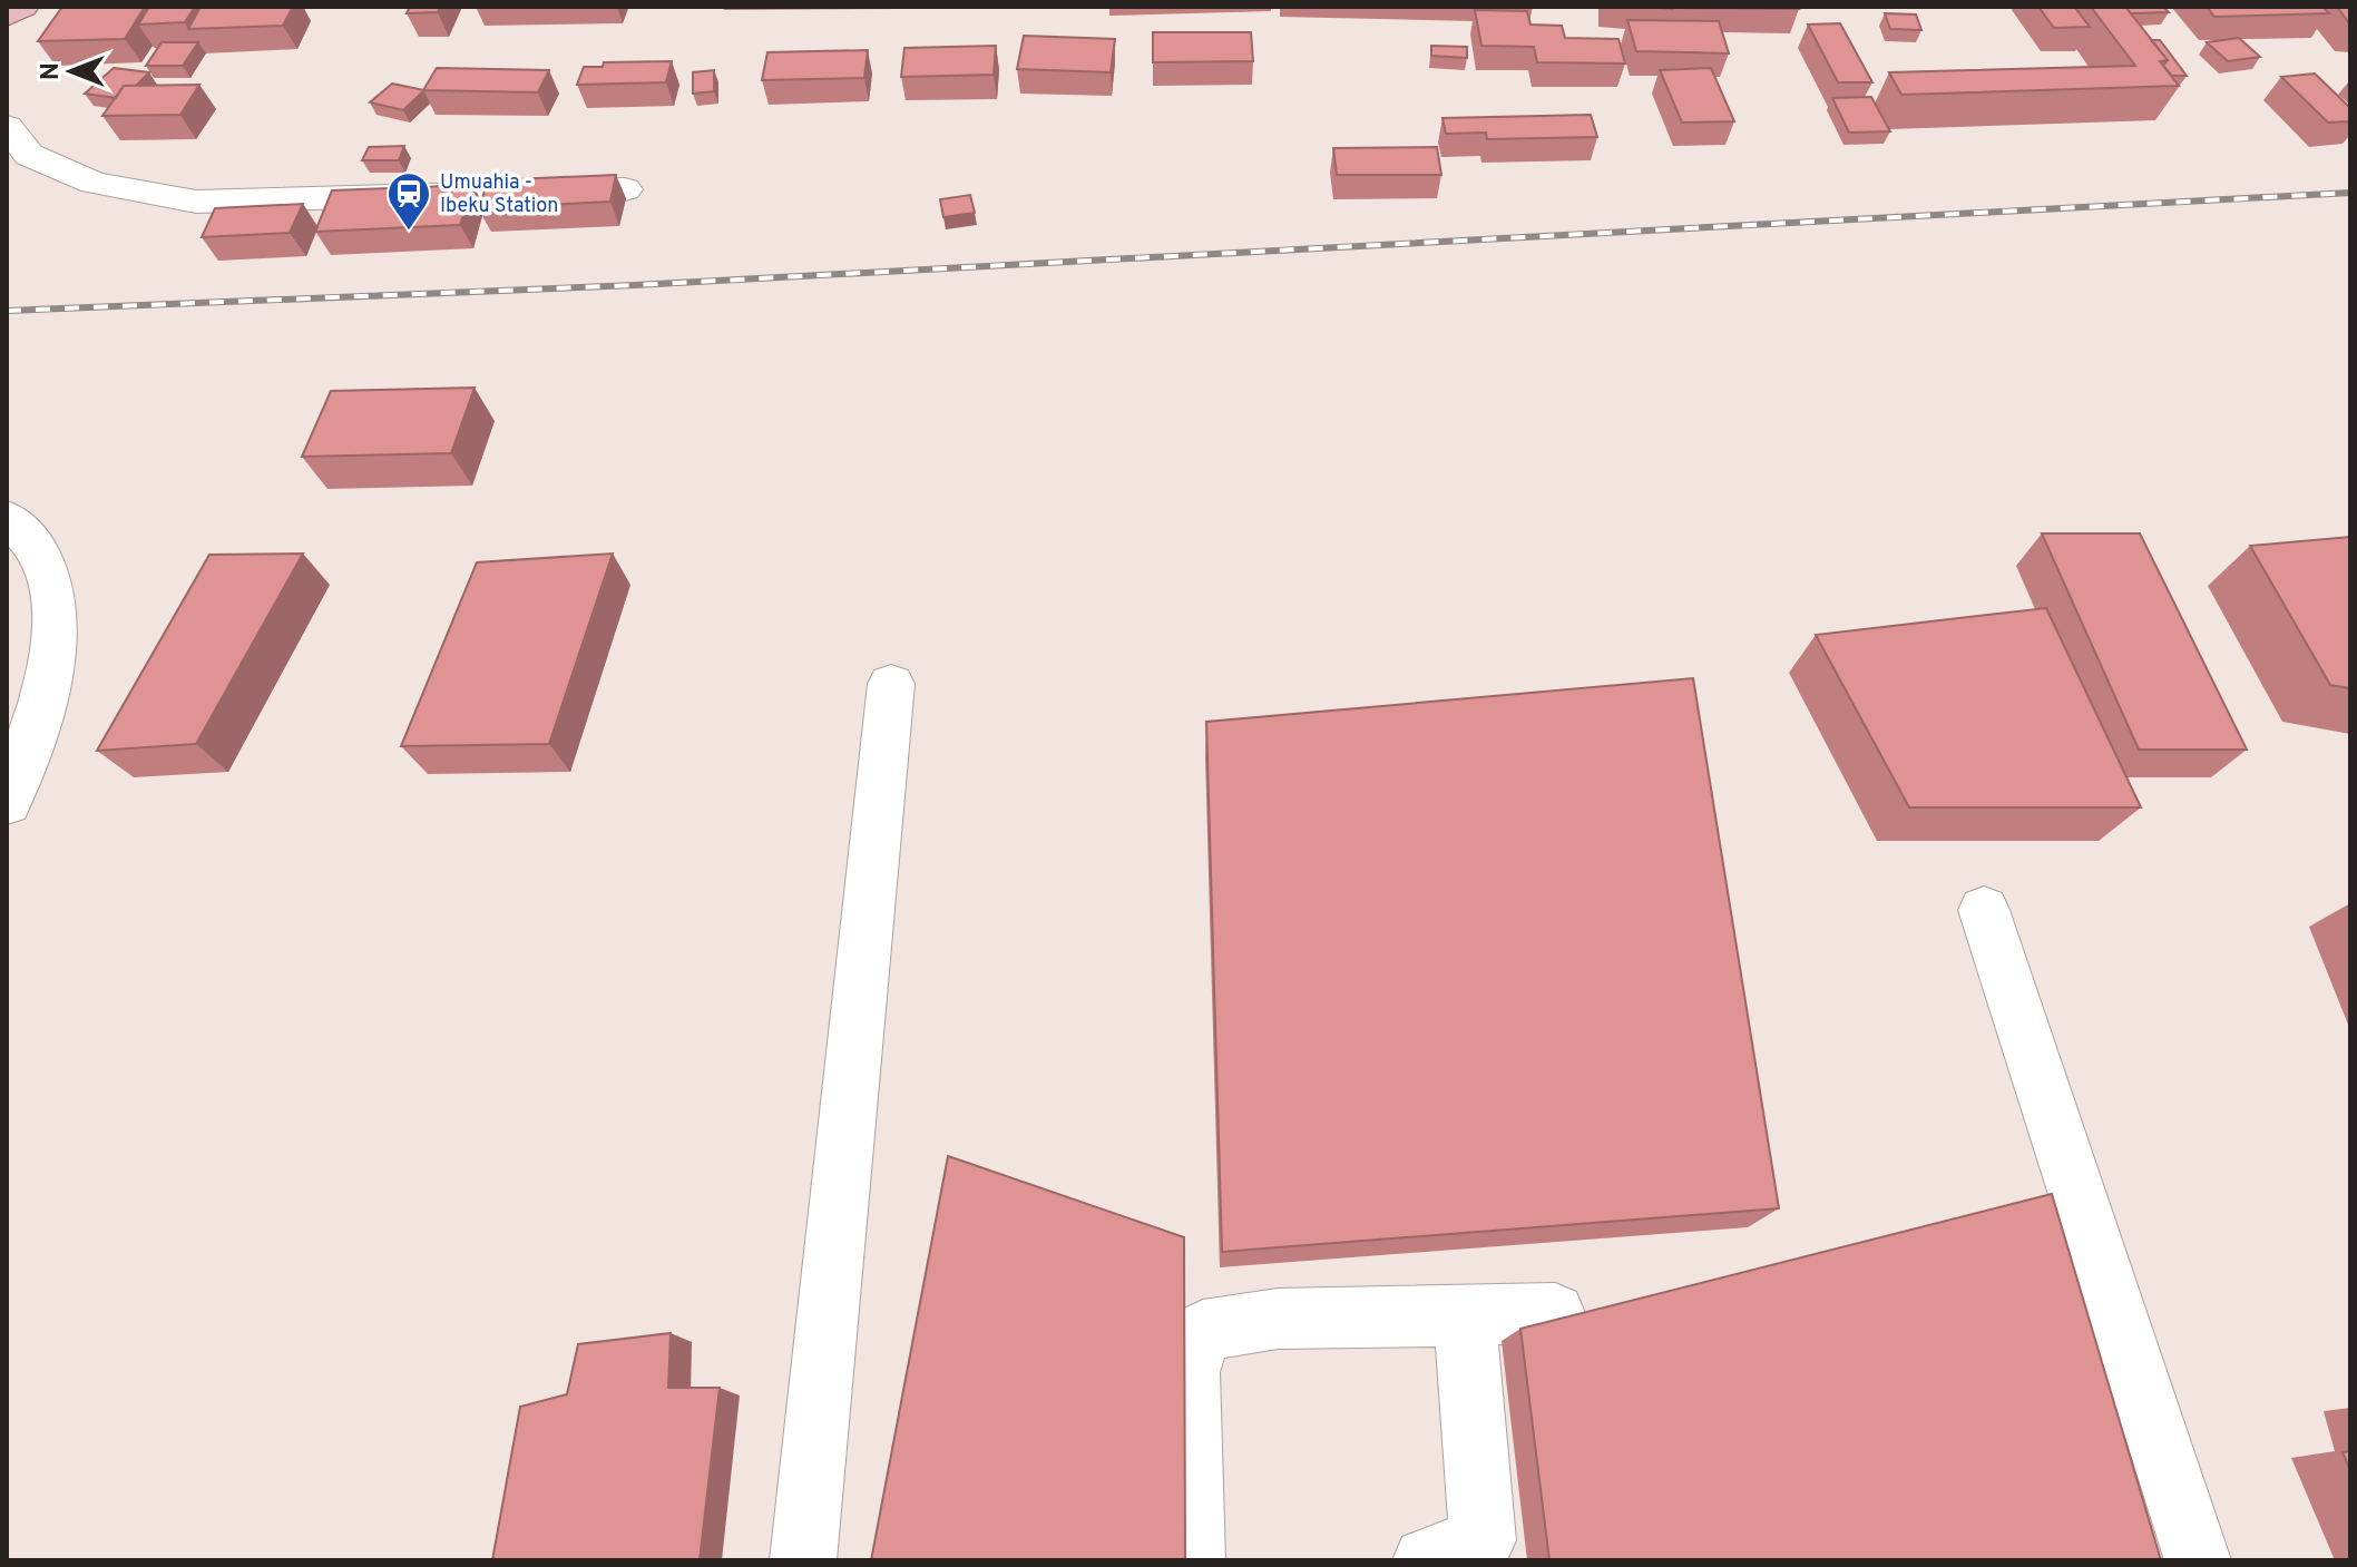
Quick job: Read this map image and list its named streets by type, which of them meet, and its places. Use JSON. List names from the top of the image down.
{
  "places": {
    "station": ["Umuahia - Ibeku Station"]
  },
  "north": "left"
}
